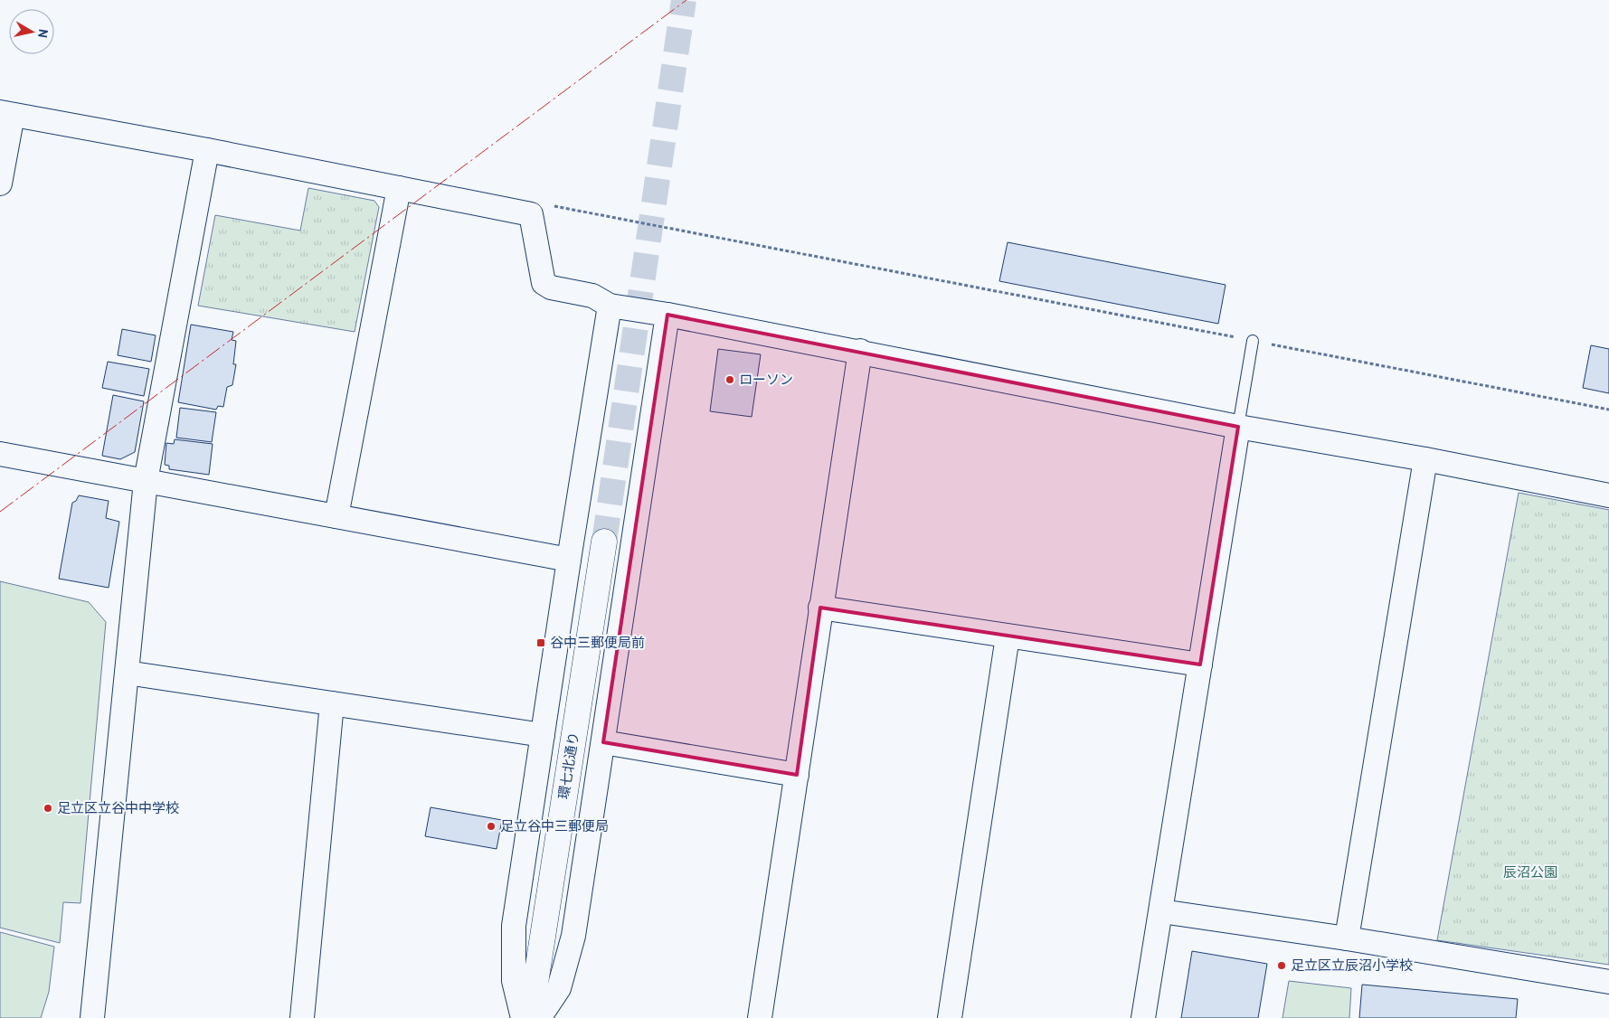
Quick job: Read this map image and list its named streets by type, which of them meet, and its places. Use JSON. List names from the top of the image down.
{
  "streets": {
    "street": ["環七北通り"]
  },
  "parks": ["辰沼公園"],
  "places": {
    "other": [
      "ローソン",
      "足立区立谷中中学校",
      "足立谷中三郵便局",
      "足立区立辰沼小学校"
    ],
    "transit": ["谷中三郵便局前"]
  },
  "north": "right"
}
